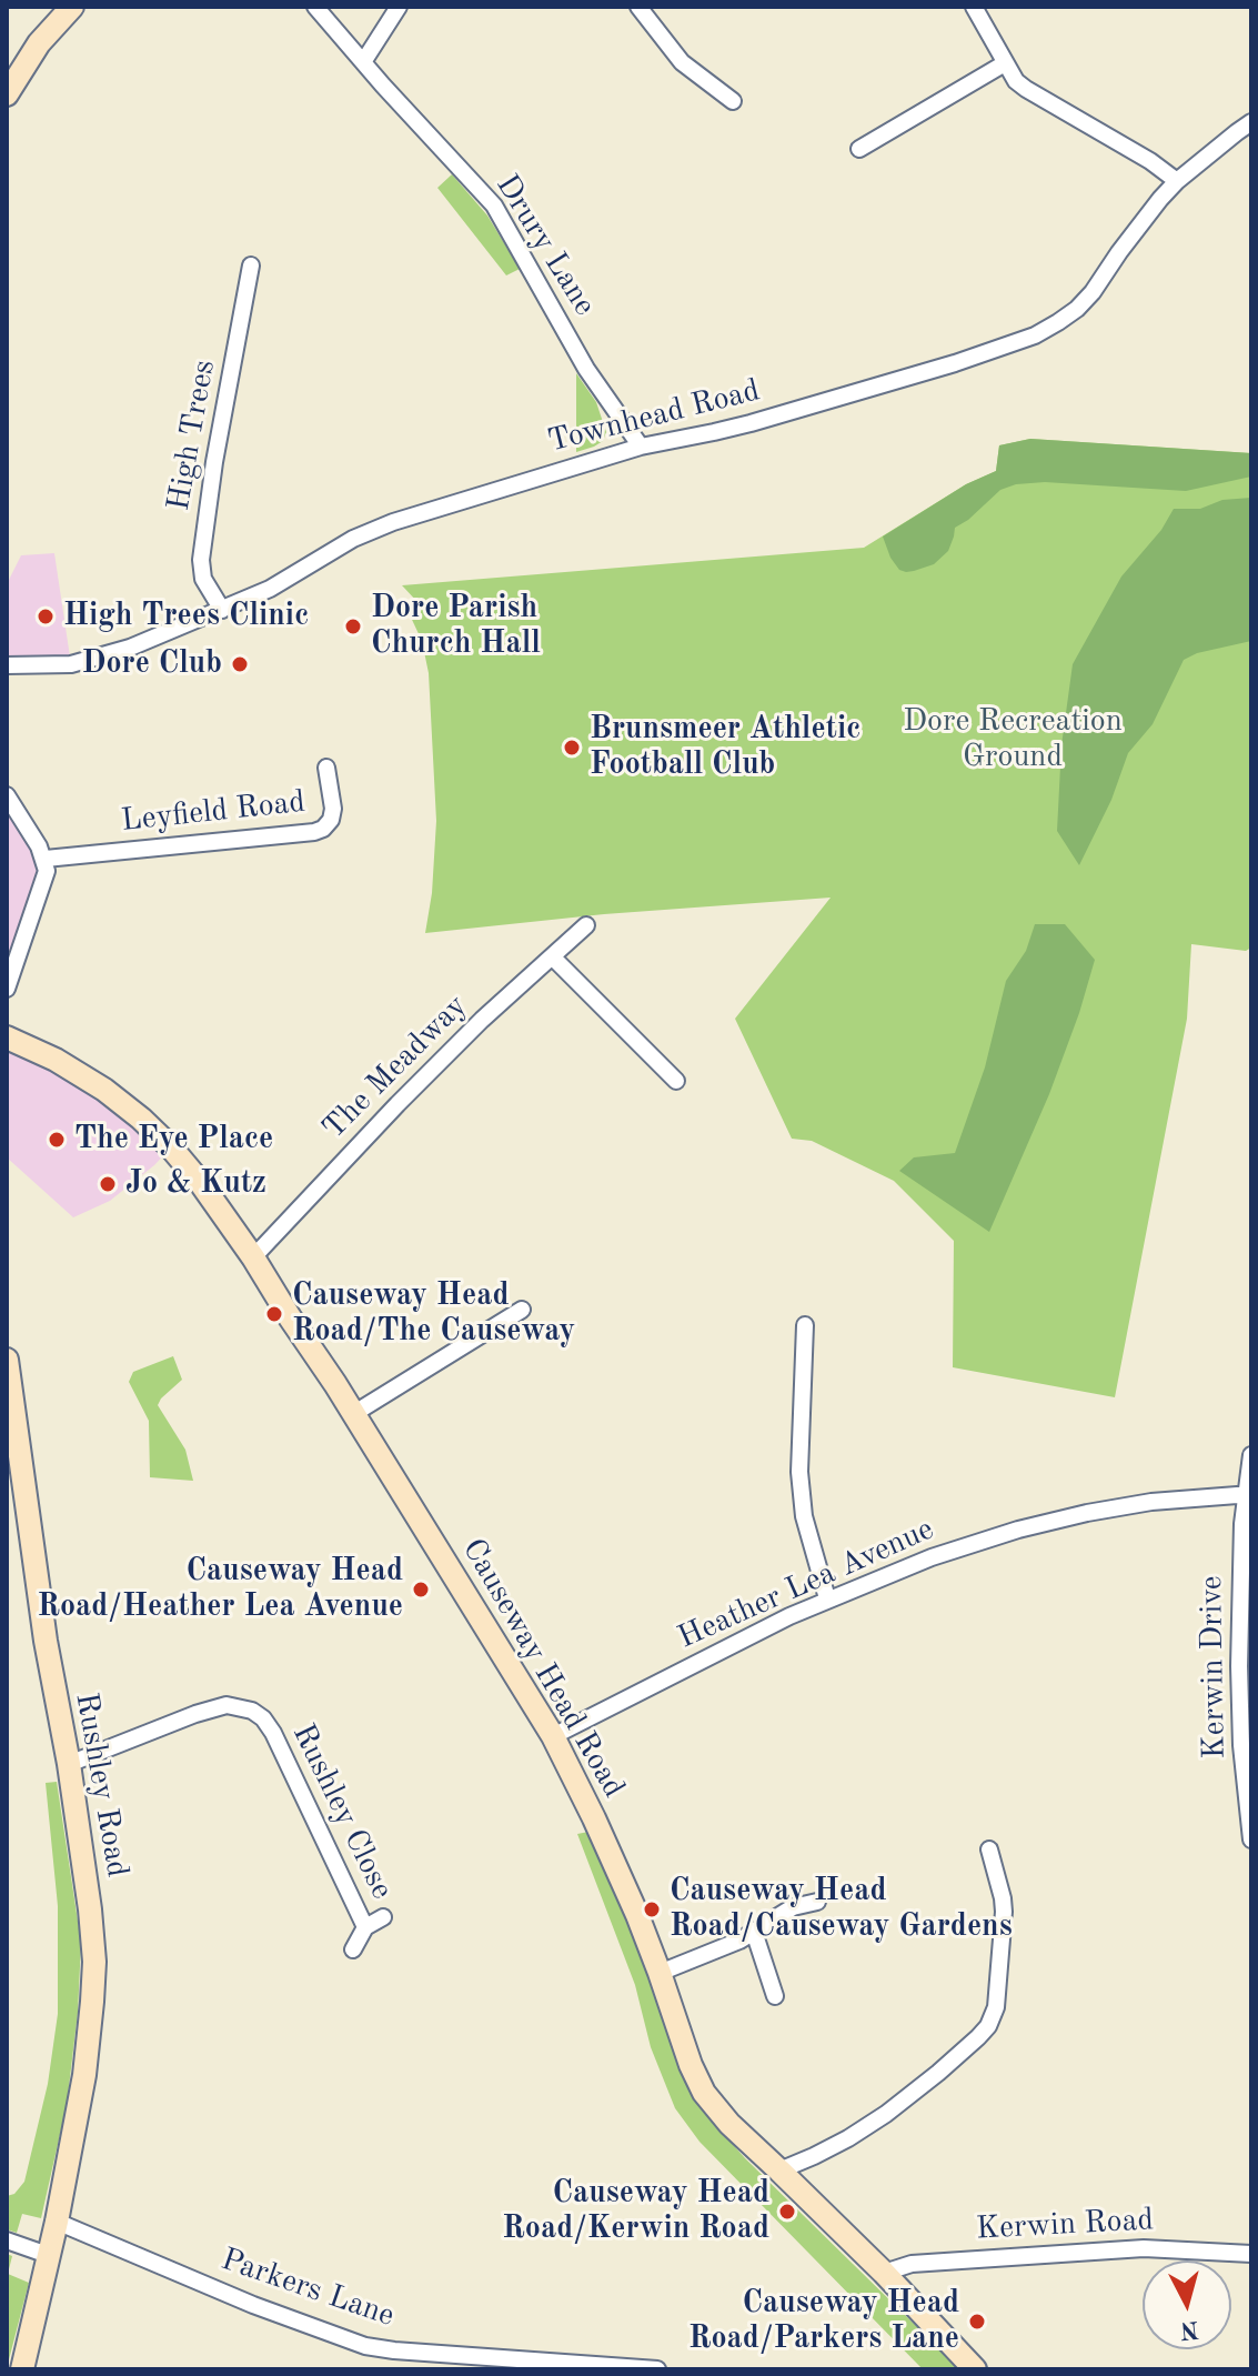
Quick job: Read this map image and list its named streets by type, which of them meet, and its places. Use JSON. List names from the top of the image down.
{
  "streets": {
    "street": [
      "Drury Lane",
      "Townhead Road",
      "High Trees",
      "Leyfield Road",
      "The Meadway",
      "Heather Lea Avenue",
      "Kerwin Drive",
      "Causeway Head Road",
      "Rushley Road",
      "Rushley Close",
      "Kerwin Road",
      "Parkers Lane"
    ]
  },
  "crossings": [
    ["Drury Lane", "Townhead Road"],
    ["Townhead Road", "High Trees"],
    ["The Meadway", "Causeway Head Road"],
    ["Heather Lea Avenue", "Kerwin Drive"],
    ["Heather Lea Avenue", "Causeway Head Road"],
    ["Causeway Head Road", "Kerwin Road"],
    ["Rushley Road", "Rushley Close"],
    ["Rushley Road", "Parkers Lane"]
  ],
  "parks": ["Dore Recreation Ground"],
  "places": [
    "High Trees Clinic",
    "Dore Parish Church Hall",
    "Dore Club",
    "Brunsmeer Athletic Football Club",
    "The Eye Place",
    "Jo & Kutz",
    "Causeway Head Road/The Causeway",
    "Causeway Head Road/Heather Lea Avenue",
    "Causeway Head Road/Causeway Gardens",
    "Causeway Head Road/Kerwin Road",
    "Causeway Head Road/Parkers Lane"
  ],
  "north": "bottom"
}
